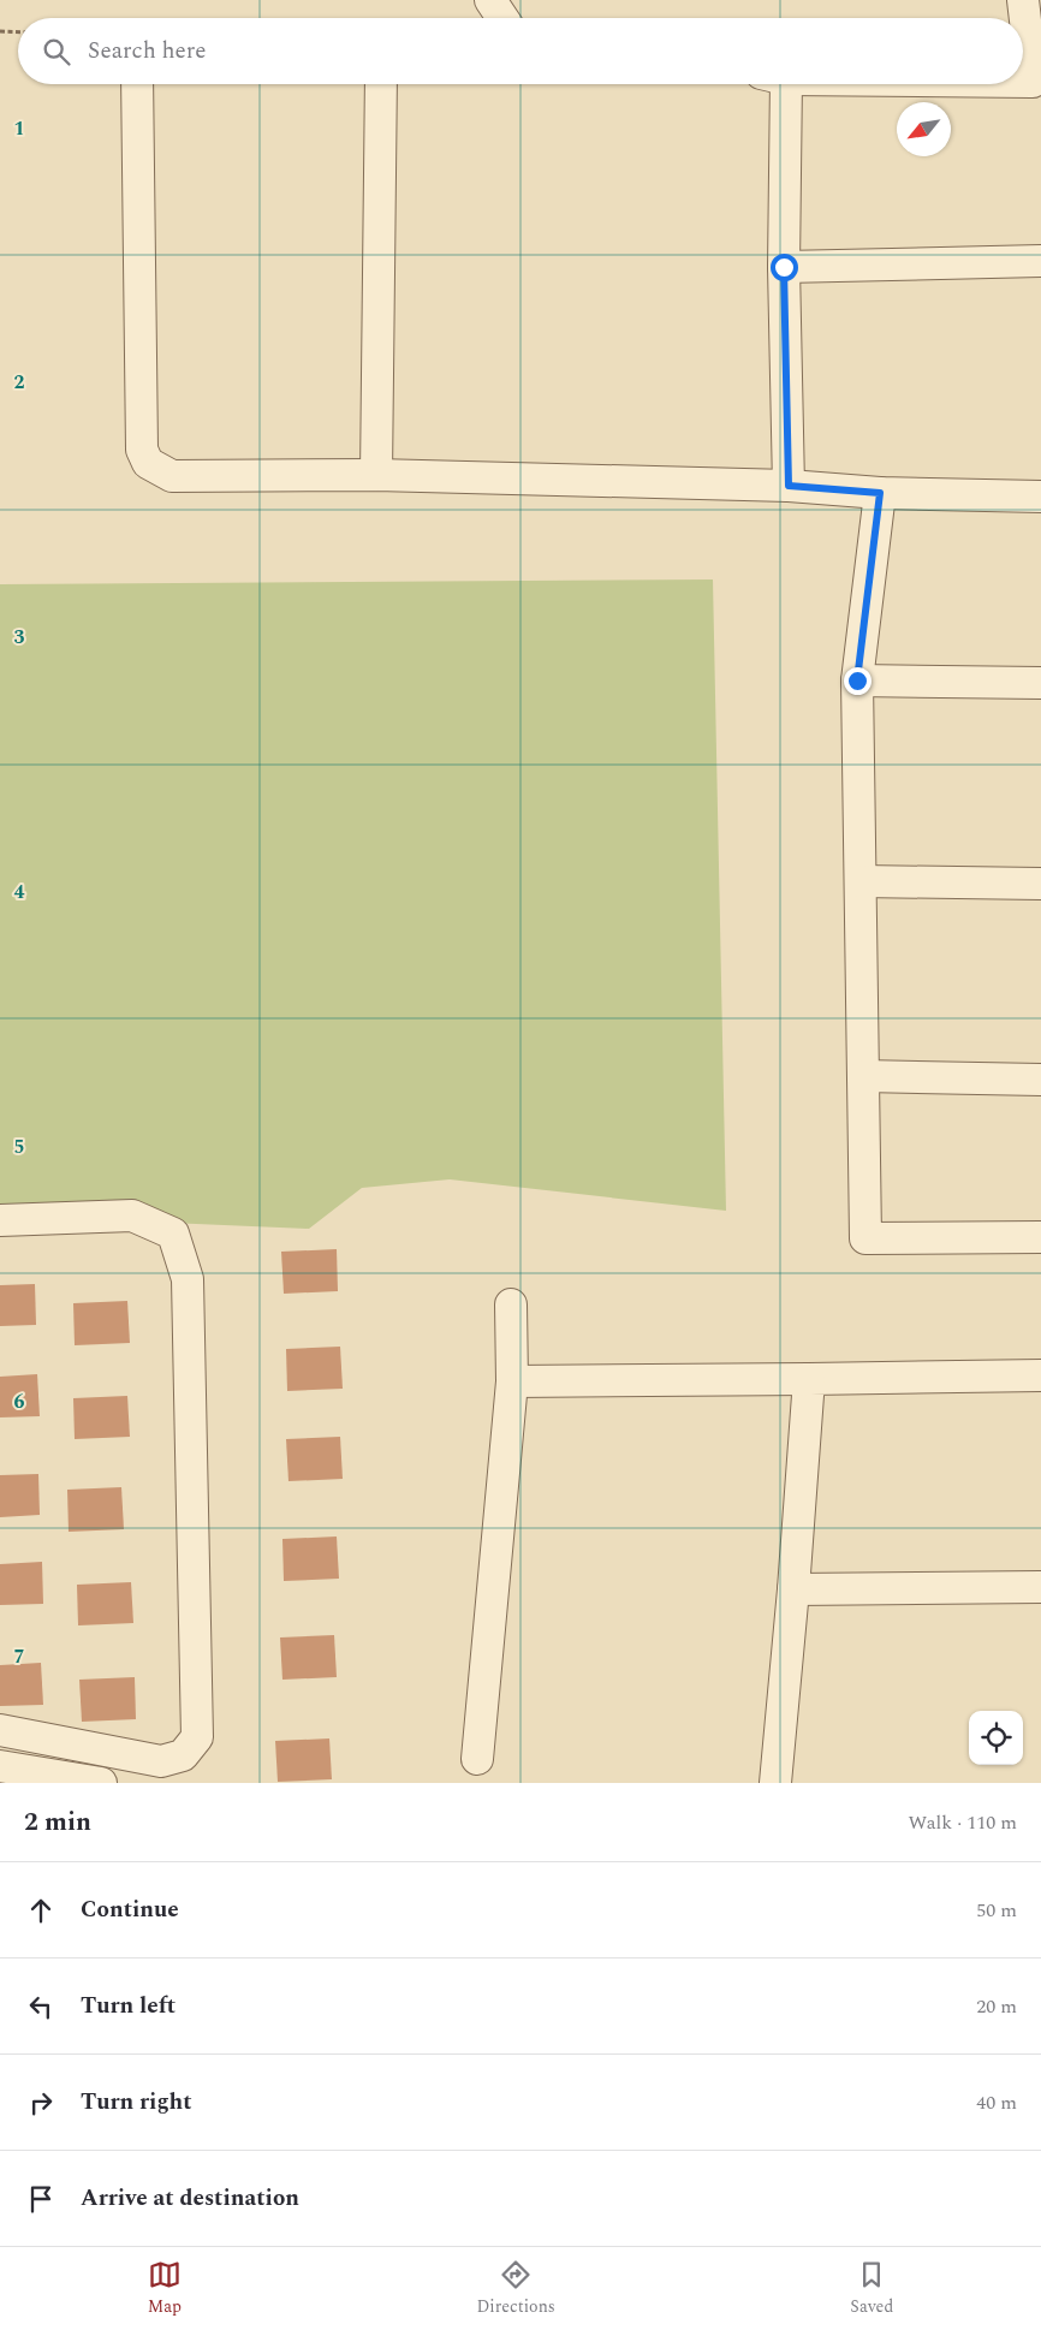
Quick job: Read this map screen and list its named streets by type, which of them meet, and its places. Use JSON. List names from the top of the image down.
{
  "north": "bottom left",
  "page": {
    "search": "Search here",
    "heading": ["2 min", "Walk · 110 m"],
    "list": [
      ["Continue", "50 m"],
      ["Turn left", "20 m"],
      ["Turn right", "40 m"],
      "Arrive at destination"
    ],
    "nav": ["Map", "Directions", "Saved"]
  },
  "grid": {
    "rows": [
      "1",
      "2",
      "3",
      "4",
      "5",
      "6",
      "7"
    ]
  }
}
